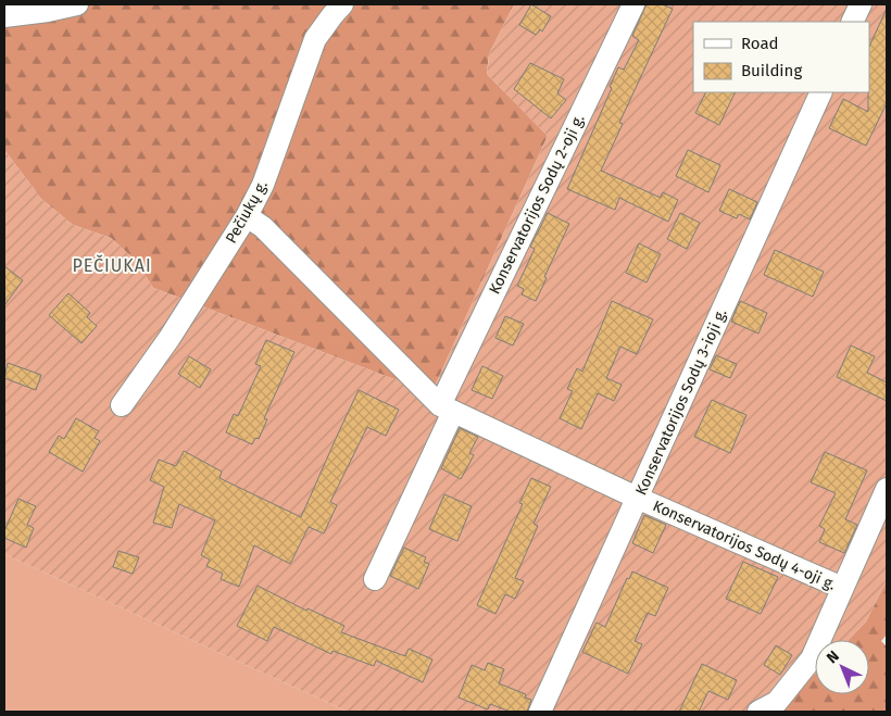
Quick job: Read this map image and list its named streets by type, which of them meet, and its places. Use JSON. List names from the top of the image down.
{
  "streets": {
    "street": [
      "Konservatorijos Sodų 2-oji g.",
      "Pečiukų g.",
      "Konservatorijos Sodų 3-ioji g.",
      "Konservatorijos Sodų 4-oji g."
    ]
  },
  "crossings": [
    ["Konservatorijos Sodų 2-oji g.", "Konservatorijos Sodų 4-oji g."],
    ["Konservatorijos Sodų 3-ioji g.", "Konservatorijos Sodų 4-oji g."]
  ],
  "districts": ["PEČIUKAI"],
  "legend": ["Road", "Building"],
  "north": "top left"
}
